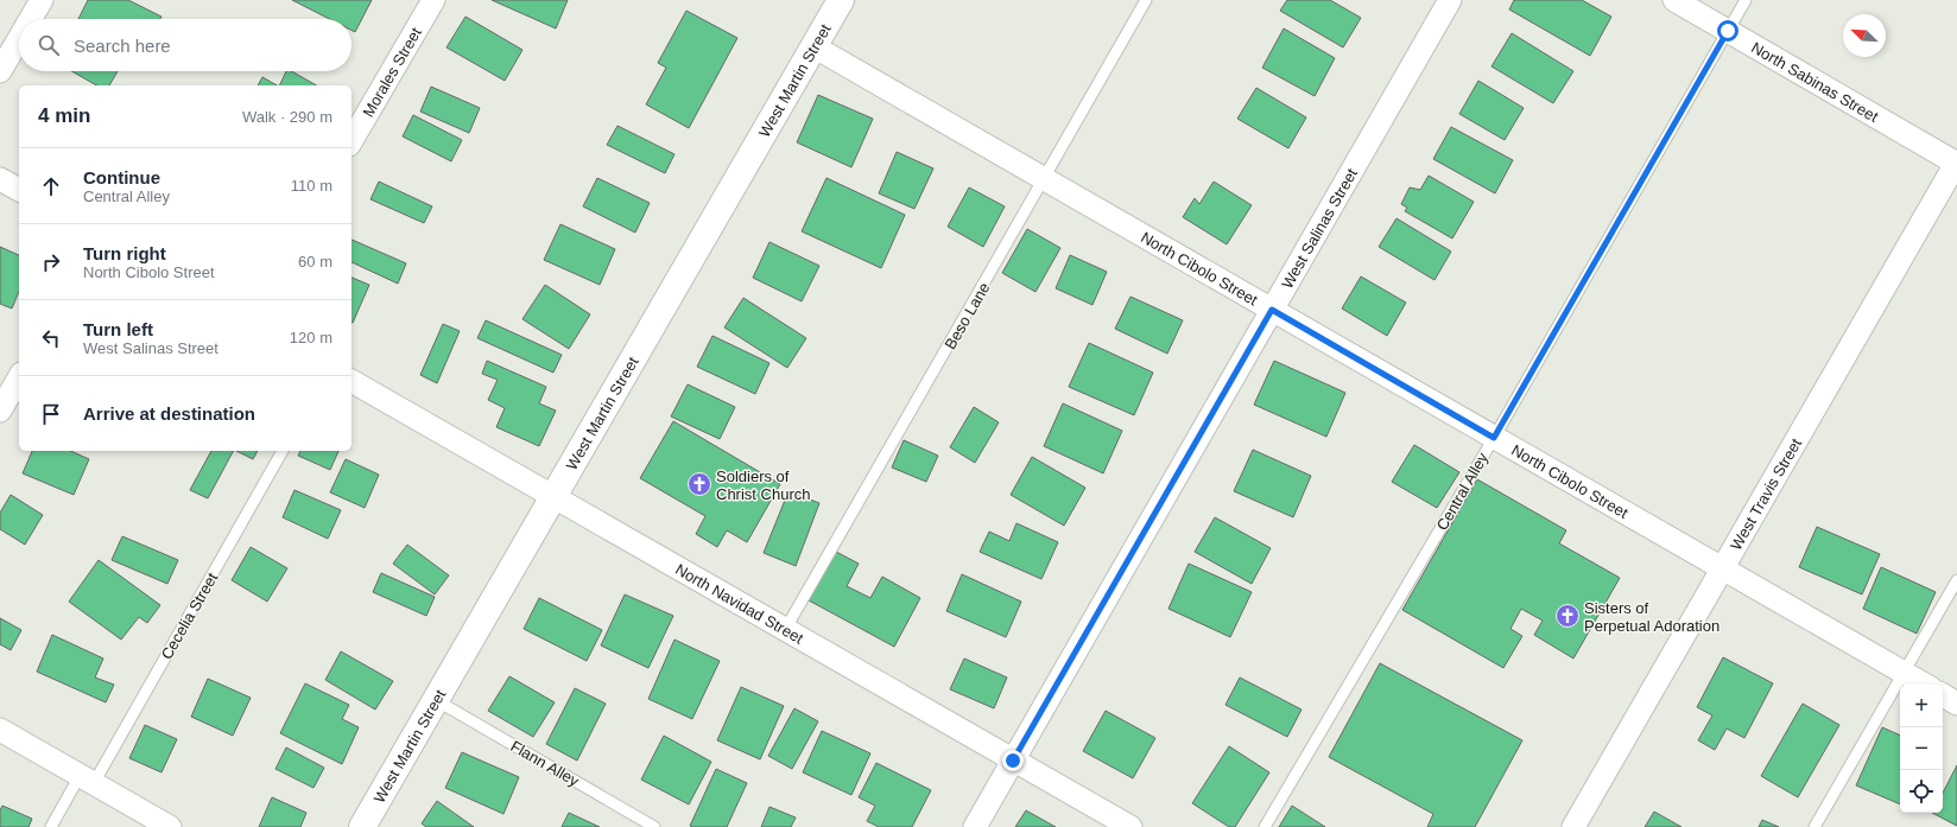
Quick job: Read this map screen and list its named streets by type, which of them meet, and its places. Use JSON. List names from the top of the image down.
{
  "streets": {
    "main road": ["West Martin Street"],
    "street": [
      "Morales Street",
      "North Sabinas Street",
      "West Salinas Street",
      "North Cibolo Street",
      "West Travis Street",
      "North Navidad Street"
    ],
    "lane": [
      "Beso Lane",
      "Central Alley",
      "Cecelia Street",
      "Flann Alley"
    ]
  },
  "crossings": [
    ["West Martin Street", "North Cibolo Street"],
    ["West Martin Street", "North Navidad Street"],
    ["West Martin Street", "Flann Alley"],
    ["North Sabinas Street", "Central Alley"],
    ["North Sabinas Street", "West Travis Street"],
    ["West Salinas Street", "North Cibolo Street"],
    ["West Salinas Street", "North Navidad Street"],
    ["North Cibolo Street", "Beso Lane"],
    ["North Cibolo Street", "Central Alley"],
    ["North Cibolo Street", "West Travis Street"],
    ["Beso Lane", "North Navidad Street"]
  ],
  "places": {
    "church": ["Soldiers of Christ Church", "Sisters of Perpetual Adoration"]
  },
  "north": "top left",
  "page": {
    "search": "Search here",
    "heading": ["4 min", "Walk · 290 m"],
    "list": [
      ["Continue", "Central Alley", "110 m"],
      ["Turn right", "North Cibolo Street", "60 m"],
      ["Turn left", "West Salinas Street", "120 m"],
      "Arrive at destination"
    ],
    "map_buttons": ["+", "−"]
  }
}
